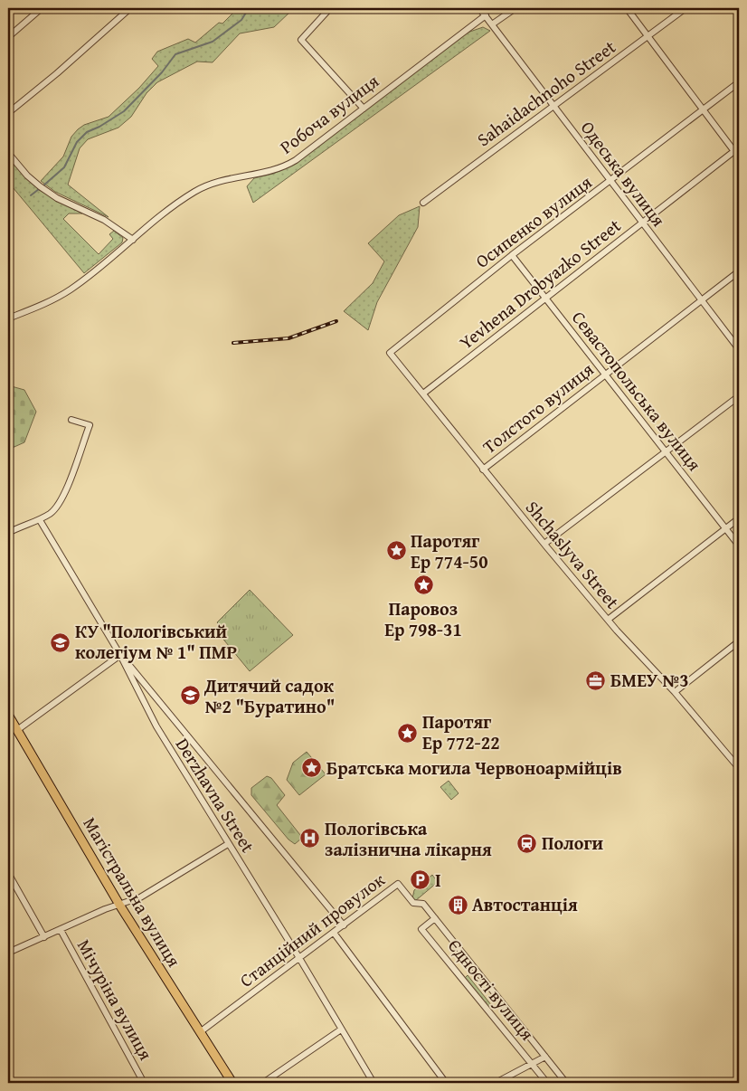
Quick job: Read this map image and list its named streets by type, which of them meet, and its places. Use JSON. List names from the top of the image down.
{
  "streets": {
    "main road": ["Магістральна вулиця"],
    "street": [
      "Sahaidachnoho Street",
      "Робоча вулиця",
      "Одеська вулиця",
      "Осипенко вулиця",
      "Yevhena Drobyazko Street",
      "Севастопольська вулиця",
      "Толстого вулиця",
      "Shchaslyva Street",
      "Derzhavna Street",
      "Станційний провулок",
      "Єдності вулиця",
      "Мічуріна вулиця"
    ]
  },
  "crossings": [
    ["Sahaidachnoho Street", "Одеська вулиця"],
    ["Робоча вулиця", "Одеська вулиця"],
    ["Одеська вулиця", "Осипенко вулиця"],
    ["Одеська вулиця", "Yevhena Drobyazko Street"],
    ["Одеська вулиця", "Толстого вулиця"],
    ["Осипенко вулиця", "Севастопольська вулиця"],
    ["Осипенко вулиця", "Shchaslyva Street"],
    ["Yevhena Drobyazko Street", "Севастопольська вулиця"],
    ["Yevhena Drobyazko Street", "Shchaslyva Street"],
    ["Севастопольська вулиця", "Толстого вулиця"],
    ["Толстого вулиця", "Shchaslyva Street"],
    ["Derzhavna Street", "Станційний провулок"],
    ["Магістральна вулиця", "Станційний провулок"],
    ["Станційний провулок", "Єдності вулиця"]
  ],
  "places": {
    "place": [
      "Паротяг Ер 774-50",
      "Паровоз Ер 798-31",
      "Паротяг Ер 772-22",
      "Братська могила Червоноармійців"
    ],
    "school or university": ["КУ \"Пологівський колегіум № 1\" ПМР", "Дитячий садок №2 \"Буратино\""],
    "office": ["БМЕУ №3"],
    "hospital": ["Пологівська залізнична лікарня"],
    "station": ["Пологи"],
    "parking": ["І"],
    "building": ["Автостанція"]
  }
}
